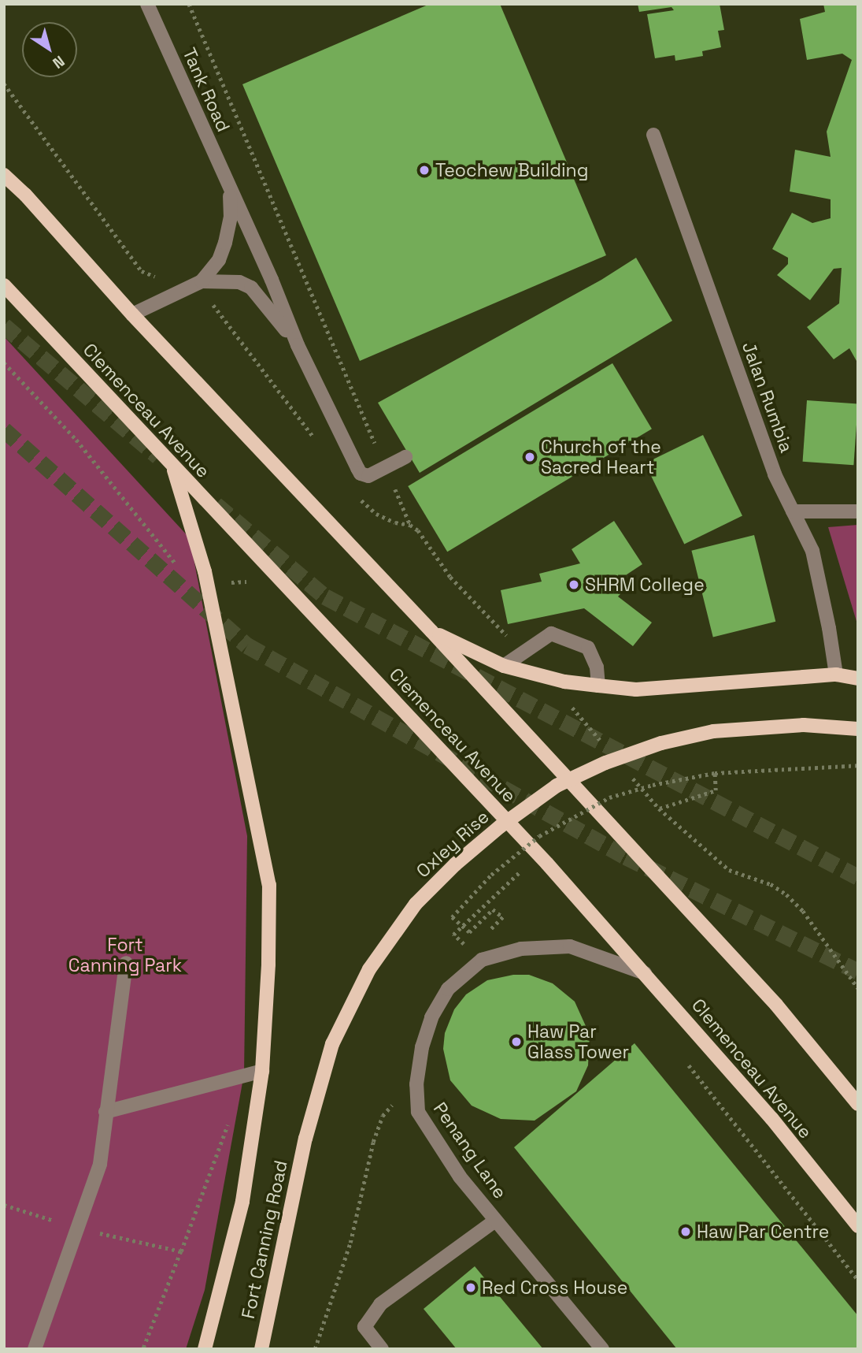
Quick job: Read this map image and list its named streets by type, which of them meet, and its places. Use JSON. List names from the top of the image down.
{
  "streets": {
    "main road": ["Clemenceau Avenue", "Oxley Rise", "Fort Canning Road"],
    "street": ["Tank Road", "Jalan Rumbia", "Penang Lane"]
  },
  "crossings": [
    ["Clemenceau Avenue", "Penang Lane"],
    ["Oxley Rise", "Fort Canning Road"]
  ],
  "parks": ["Fort Canning Park"],
  "places": [
    "Teochew Building",
    "Church of the Sacred Heart",
    "SHRM College",
    "Haw Par Glass Tower",
    "Haw Par Centre",
    "Red Cross House"
  ],
  "north": "bottom right"
}
